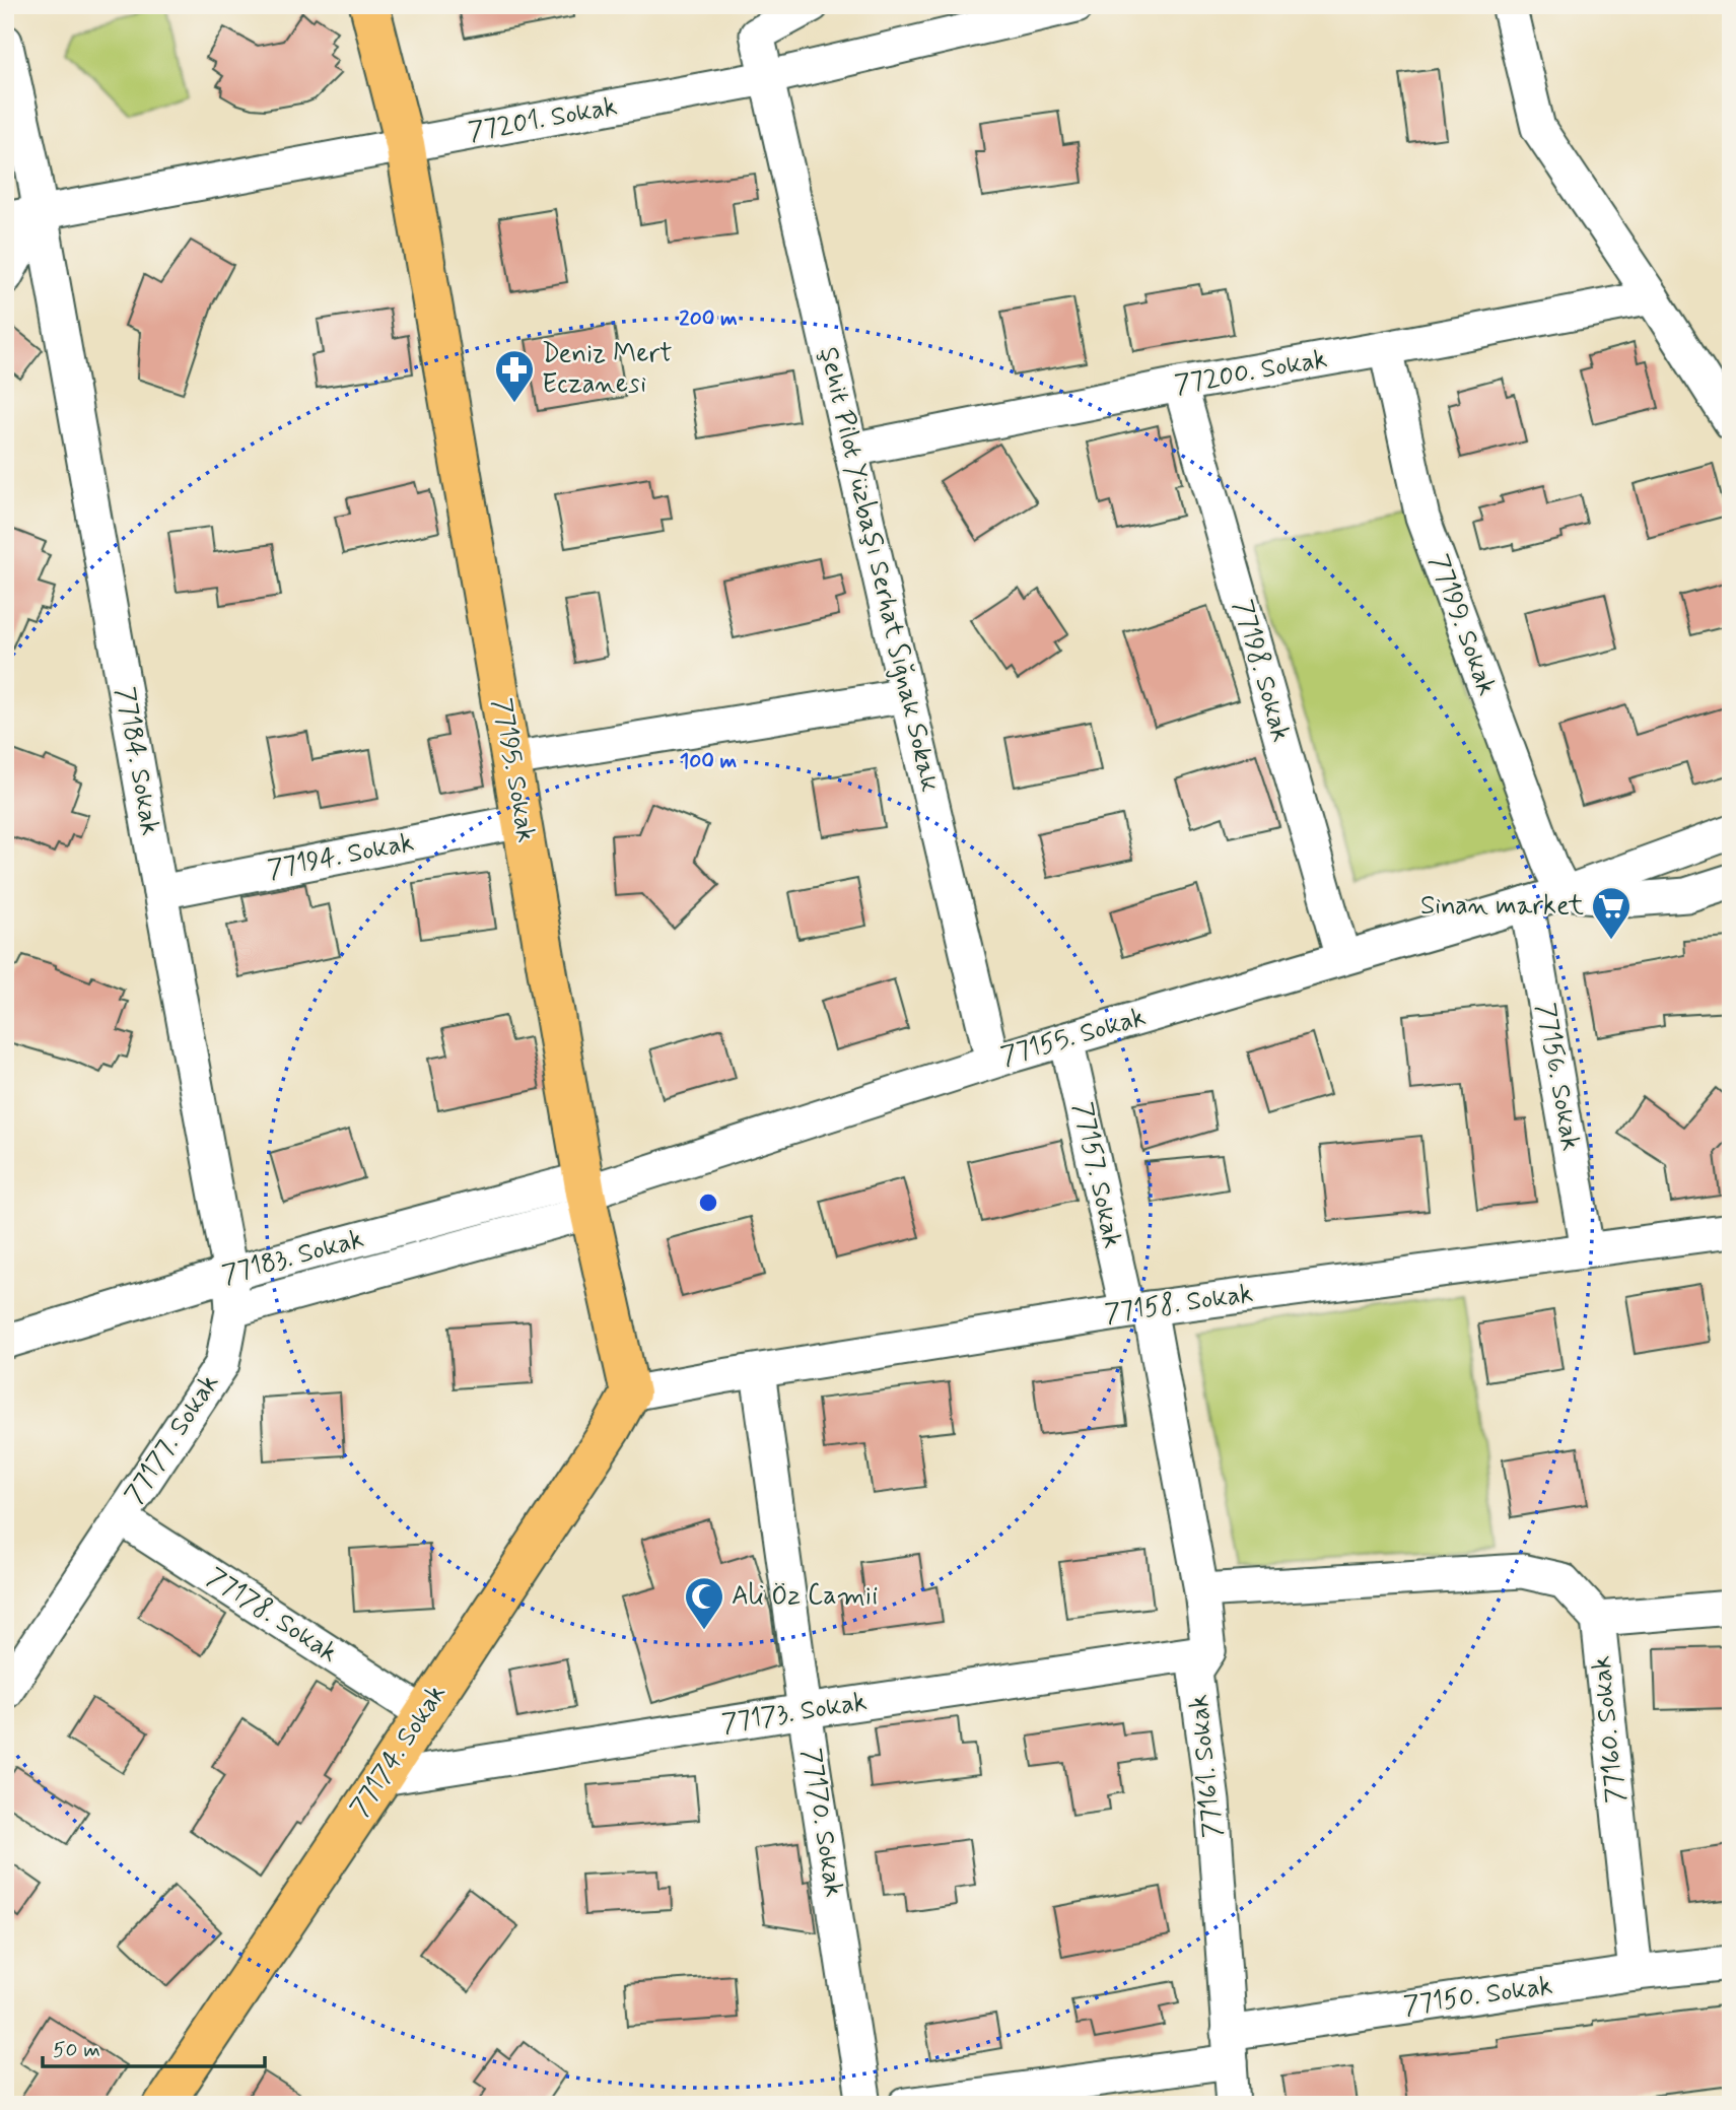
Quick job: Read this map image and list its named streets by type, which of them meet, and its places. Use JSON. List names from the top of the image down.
{
  "streets": {
    "main road": ["77195. Sokak", "77174. Sokak"],
    "street": [
      "77201. Sokak",
      "77200. Sokak",
      "Şehit Pilot Yüzbaşı Serhat Sığnak Sokak",
      "77199. Sokak",
      "77198. Sokak",
      "77184. Sokak",
      "77194. Sokak",
      "77155. Sokak",
      "77156. Sokak",
      "77157. Sokak",
      "77183. Sokak",
      "77158. Sokak",
      "77177. Sokak",
      "77178. Sokak",
      "77173. Sokak",
      "77160. Sokak",
      "77161. Sokak",
      "77170. Sokak",
      "77150. Sokak"
    ]
  },
  "crossings": [
    ["77201. Sokak", "Şehit Pilot Yüzbaşı Serhat Sığnak Sokak"],
    ["77201. Sokak", "77184. Sokak"],
    ["77201. Sokak", "77195. Sokak"],
    ["77200. Sokak", "Şehit Pilot Yüzbaşı Serhat Sığnak Sokak"],
    ["77200. Sokak", "77199. Sokak"],
    ["77200. Sokak", "77198. Sokak"],
    ["Şehit Pilot Yüzbaşı Serhat Sığnak Sokak", "77155. Sokak"],
    ["77199. Sokak", "77155. Sokak"],
    ["77198. Sokak", "77155. Sokak"],
    ["77184. Sokak", "77194. Sokak"],
    ["77184. Sokak", "77183. Sokak"],
    ["77184. Sokak", "77177. Sokak"],
    ["77195. Sokak", "77194. Sokak"],
    ["77195. Sokak", "77155. Sokak"],
    ["77195. Sokak", "77183. Sokak"],
    ["77195. Sokak", "77158. Sokak"],
    ["77195. Sokak", "77174. Sokak"],
    ["77155. Sokak", "77156. Sokak"],
    ["77155. Sokak", "77157. Sokak"],
    ["77155. Sokak", "77183. Sokak"],
    ["77156. Sokak", "77158. Sokak"],
    ["77157. Sokak", "77158. Sokak"],
    ["77157. Sokak", "77161. Sokak"],
    ["77158. Sokak", "77174. Sokak"],
    ["77158. Sokak", "77161. Sokak"],
    ["77158. Sokak", "77170. Sokak"],
    ["77177. Sokak", "77178. Sokak"],
    ["77178. Sokak", "77174. Sokak"],
    ["77173. Sokak", "77174. Sokak"],
    ["77173. Sokak", "77161. Sokak"],
    ["77173. Sokak", "77170. Sokak"],
    ["77160. Sokak", "77150. Sokak"],
    ["77161. Sokak", "77150. Sokak"]
  ],
  "places": {
    "pharmacy": ["Deniz Mert Eczanesi"],
    "supermarket": ["Sinan market"],
    "mosque": ["Ali Öz Camii"]
  },
  "scale_bar": "50 m",
  "rings": ["200 m", "100 m"]
}
